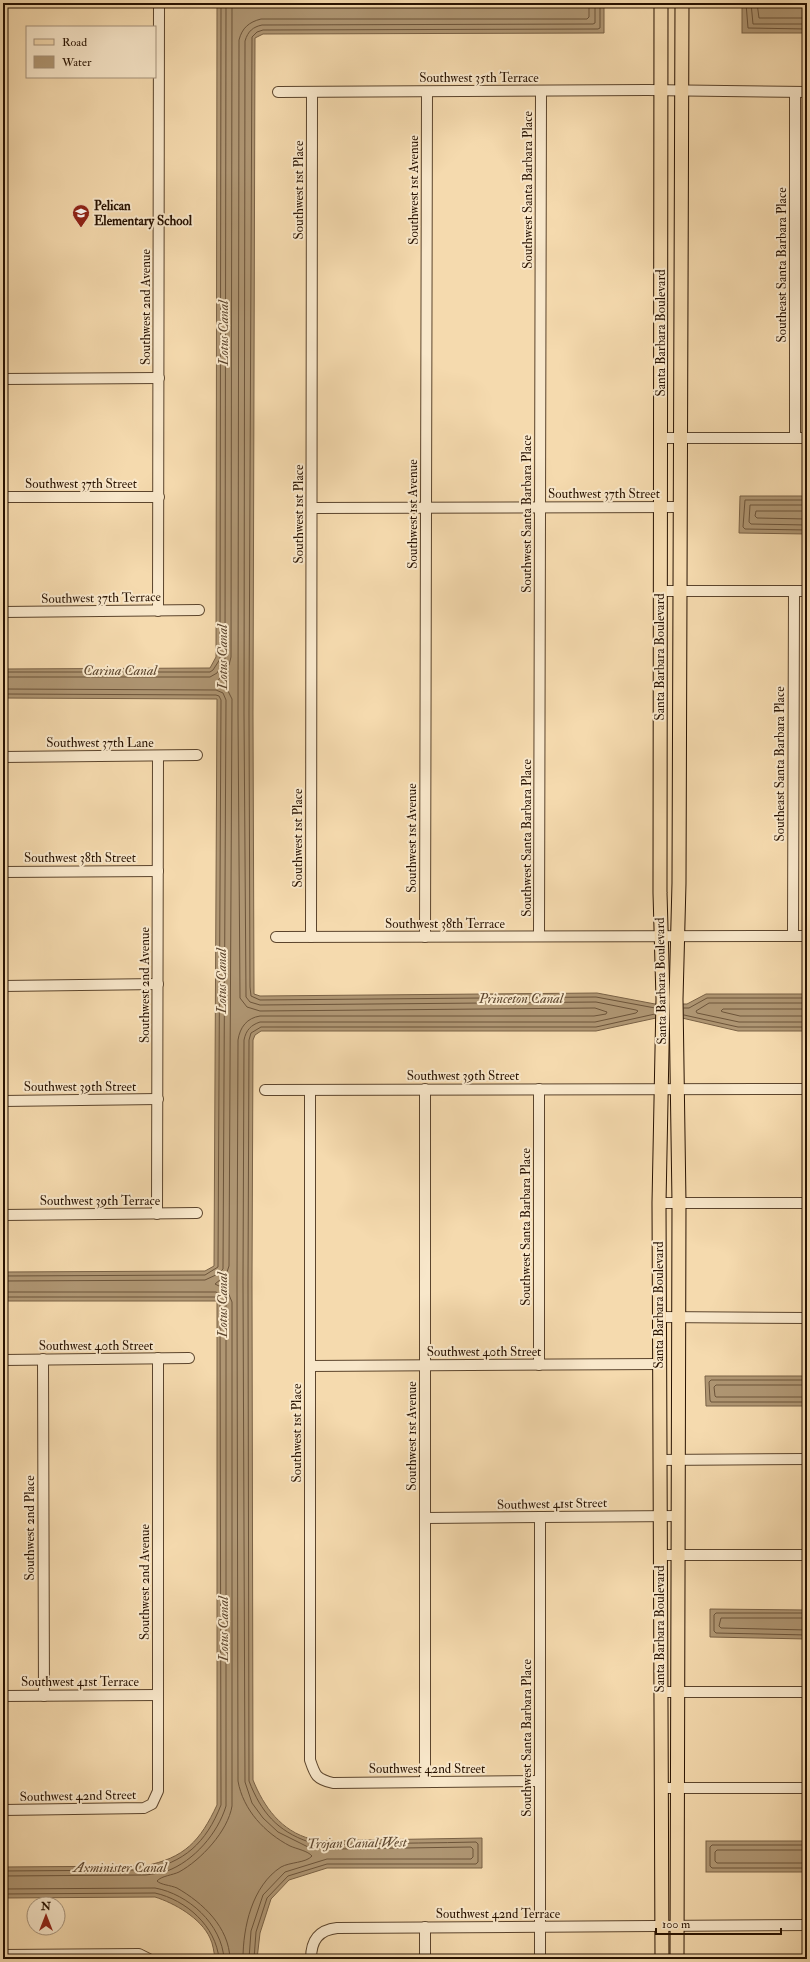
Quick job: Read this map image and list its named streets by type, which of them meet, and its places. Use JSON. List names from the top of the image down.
{
  "streets": {
    "main road": ["Santa Barbara Boulevard"],
    "street": [
      "Southwest 35th Terrace",
      "Southwest 1st Place",
      "Southwest 1st Avenue",
      "Southwest Santa Barbara Place",
      "Southeast Santa Barbara Place",
      "Southwest 2nd Avenue",
      "Southwest 37th Street",
      "Southwest 37th Terrace",
      "Southwest 37th Lane",
      "Southwest 38th Street",
      "Southwest 38th Terrace",
      "Southwest 39th Street",
      "Southwest 39th Terrace",
      "Southwest 40th Street",
      "Southwest 41st Street",
      "Southwest 2nd Place",
      "Southwest 41st Terrace",
      "Southwest 42nd Street",
      "Southwest 42nd Terrace"
    ]
  },
  "crossings": [
    ["Southwest 35th Terrace", "Southwest 1st Place"],
    ["Southwest 35th Terrace", "Southwest 1st Avenue"],
    ["Southwest 35th Terrace", "Southwest Santa Barbara Place"],
    ["Southwest 35th Terrace", "Southeast Santa Barbara Place"],
    ["Southwest 35th Terrace", "Santa Barbara Boulevard"],
    ["Southwest 1st Place", "Southwest 37th Street"],
    ["Southwest 1st Place", "Southwest 38th Terrace"],
    ["Southwest 1st Place", "Southwest 39th Street"],
    ["Southwest 1st Place", "Southwest 40th Street"],
    ["Southwest 1st Place", "Southwest 42nd Street"],
    ["Southwest 1st Avenue", "Southwest 37th Street"],
    ["Southwest 1st Avenue", "Southwest 38th Terrace"],
    ["Southwest 1st Avenue", "Southwest 39th Street"],
    ["Southwest 1st Avenue", "Southwest 40th Street"],
    ["Southwest 1st Avenue", "Southwest 41st Street"],
    ["Southwest 1st Avenue", "Southwest 42nd Street"],
    ["Southwest Santa Barbara Place", "Southwest 37th Street"],
    ["Southwest Santa Barbara Place", "Southwest 38th Terrace"],
    ["Southwest Santa Barbara Place", "Southwest 39th Street"],
    ["Southwest Santa Barbara Place", "Southwest 40th Street"],
    ["Southwest Santa Barbara Place", "Southwest 41st Street"],
    ["Southwest Santa Barbara Place", "Southwest 42nd Street"],
    ["Southwest Santa Barbara Place", "Southwest 42nd Terrace"],
    ["Southeast Santa Barbara Place", "Southwest 38th Terrace"],
    ["Southwest 2nd Avenue", "Southwest 37th Street"],
    ["Southwest 2nd Avenue", "Southwest 37th Terrace"],
    ["Southwest 2nd Avenue", "Southwest 37th Lane"],
    ["Southwest 2nd Avenue", "Southwest 38th Street"],
    ["Southwest 2nd Avenue", "Southwest 39th Street"],
    ["Southwest 2nd Avenue", "Southwest 39th Terrace"],
    ["Southwest 2nd Avenue", "Southwest 40th Street"],
    ["Southwest 2nd Avenue", "Southwest 41st Terrace"],
    ["Southwest 2nd Avenue", "Southwest 42nd Street"],
    ["Santa Barbara Boulevard", "Southwest 37th Street"],
    ["Santa Barbara Boulevard", "Southwest 38th Terrace"],
    ["Santa Barbara Boulevard", "Southwest 39th Street"],
    ["Santa Barbara Boulevard", "Southwest 40th Street"],
    ["Santa Barbara Boulevard", "Southwest 41st Street"],
    ["Santa Barbara Boulevard", "Southwest 42nd Terrace"],
    ["Southwest 40th Street", "Southwest 2nd Place"],
    ["Southwest 2nd Place", "Southwest 41st Terrace"]
  ],
  "water": [
    "Lotus Canal",
    "Carina Canal",
    "Princeton Canal",
    "Trojan Canal West",
    "Axminister Canal"
  ],
  "places": {
    "school or university": ["Pelican Elementary School"]
  },
  "legend": ["Road", "Water"],
  "scale_bar": "100 m",
  "north": "top"
}
